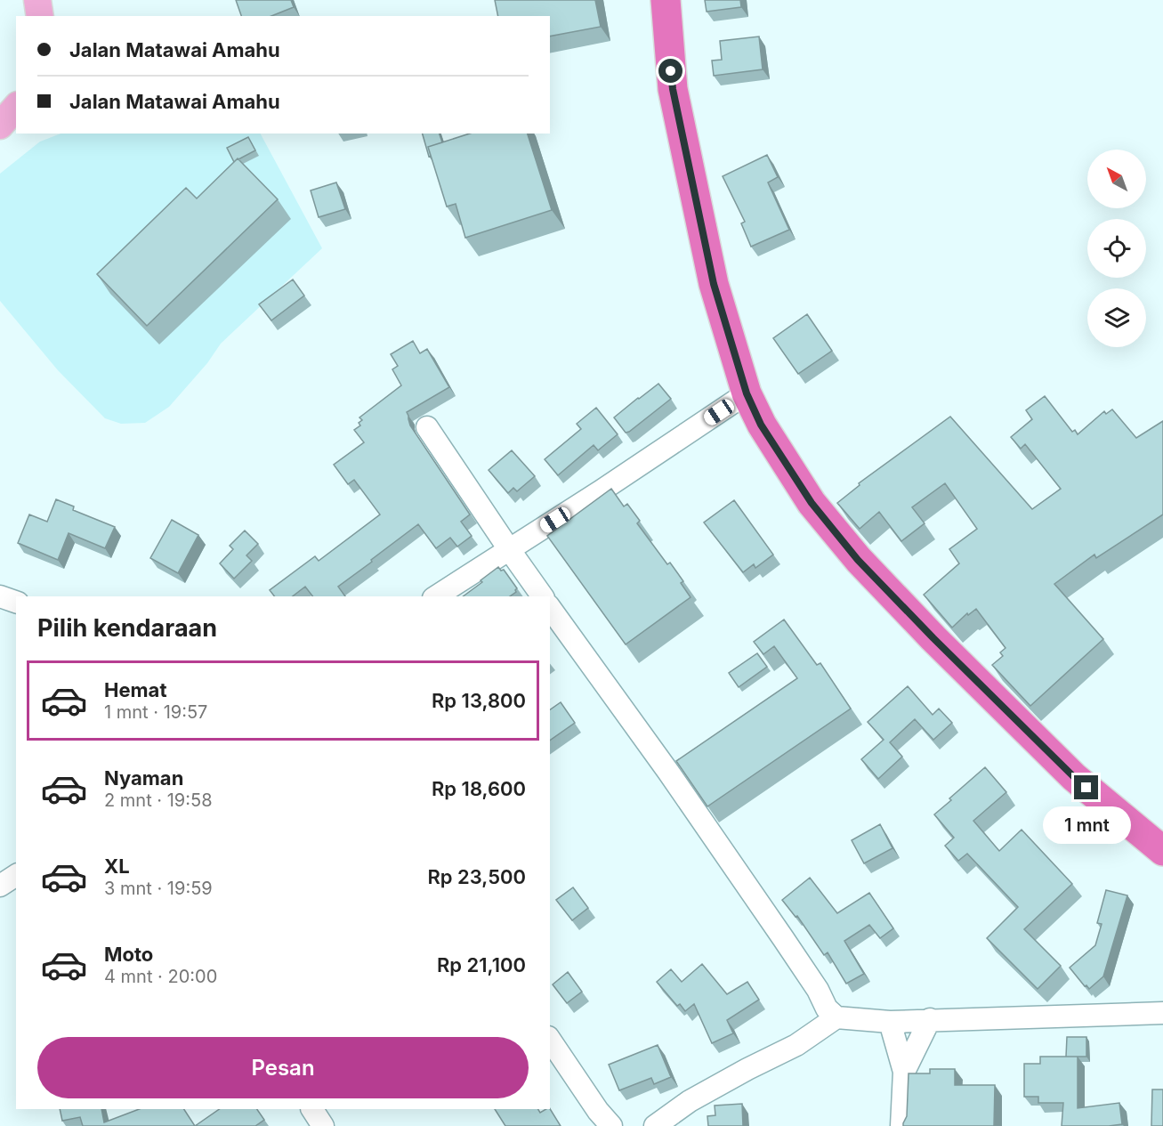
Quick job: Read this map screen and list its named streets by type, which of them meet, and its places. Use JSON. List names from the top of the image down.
{
  "north": "top left",
  "page": {
    "banner": ["Jalan Matawai Amahu", "Jalan Matawai Amahu"],
    "heading": "Pilih kendaraan",
    "list": [
      {
        "name": "Hemat",
        "note": "1 mnt · 19:57",
        "value": "Rp 13,800"
      },
      {
        "name": "Nyaman",
        "note": "2 mnt · 19:58",
        "value": "Rp 18,600"
      },
      {
        "name": "XL",
        "note": "3 mnt · 19:59",
        "value": "Rp 23,500"
      },
      {
        "name": "Moto",
        "note": "4 mnt · 20:00",
        "value": "Rp 21,100"
      }
    ],
    "bubble": "1 mnt",
    "buttons": "Pesan"
  }
}
